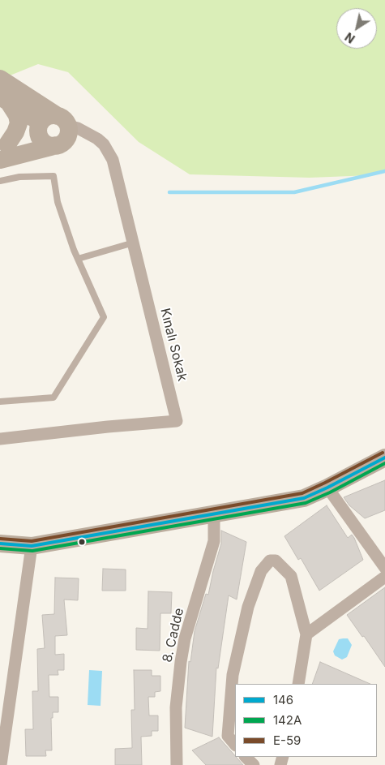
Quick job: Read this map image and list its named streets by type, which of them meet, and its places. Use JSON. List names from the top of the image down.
{
  "streets": {
    "street": ["Kınalı Sokak", "8. Cadde"]
  },
  "lines": ["transit line E-59", "transit line 146", "transit line 142A"],
  "legend": ["146", "142A", "E-59"],
  "north": "bottom left"
}
